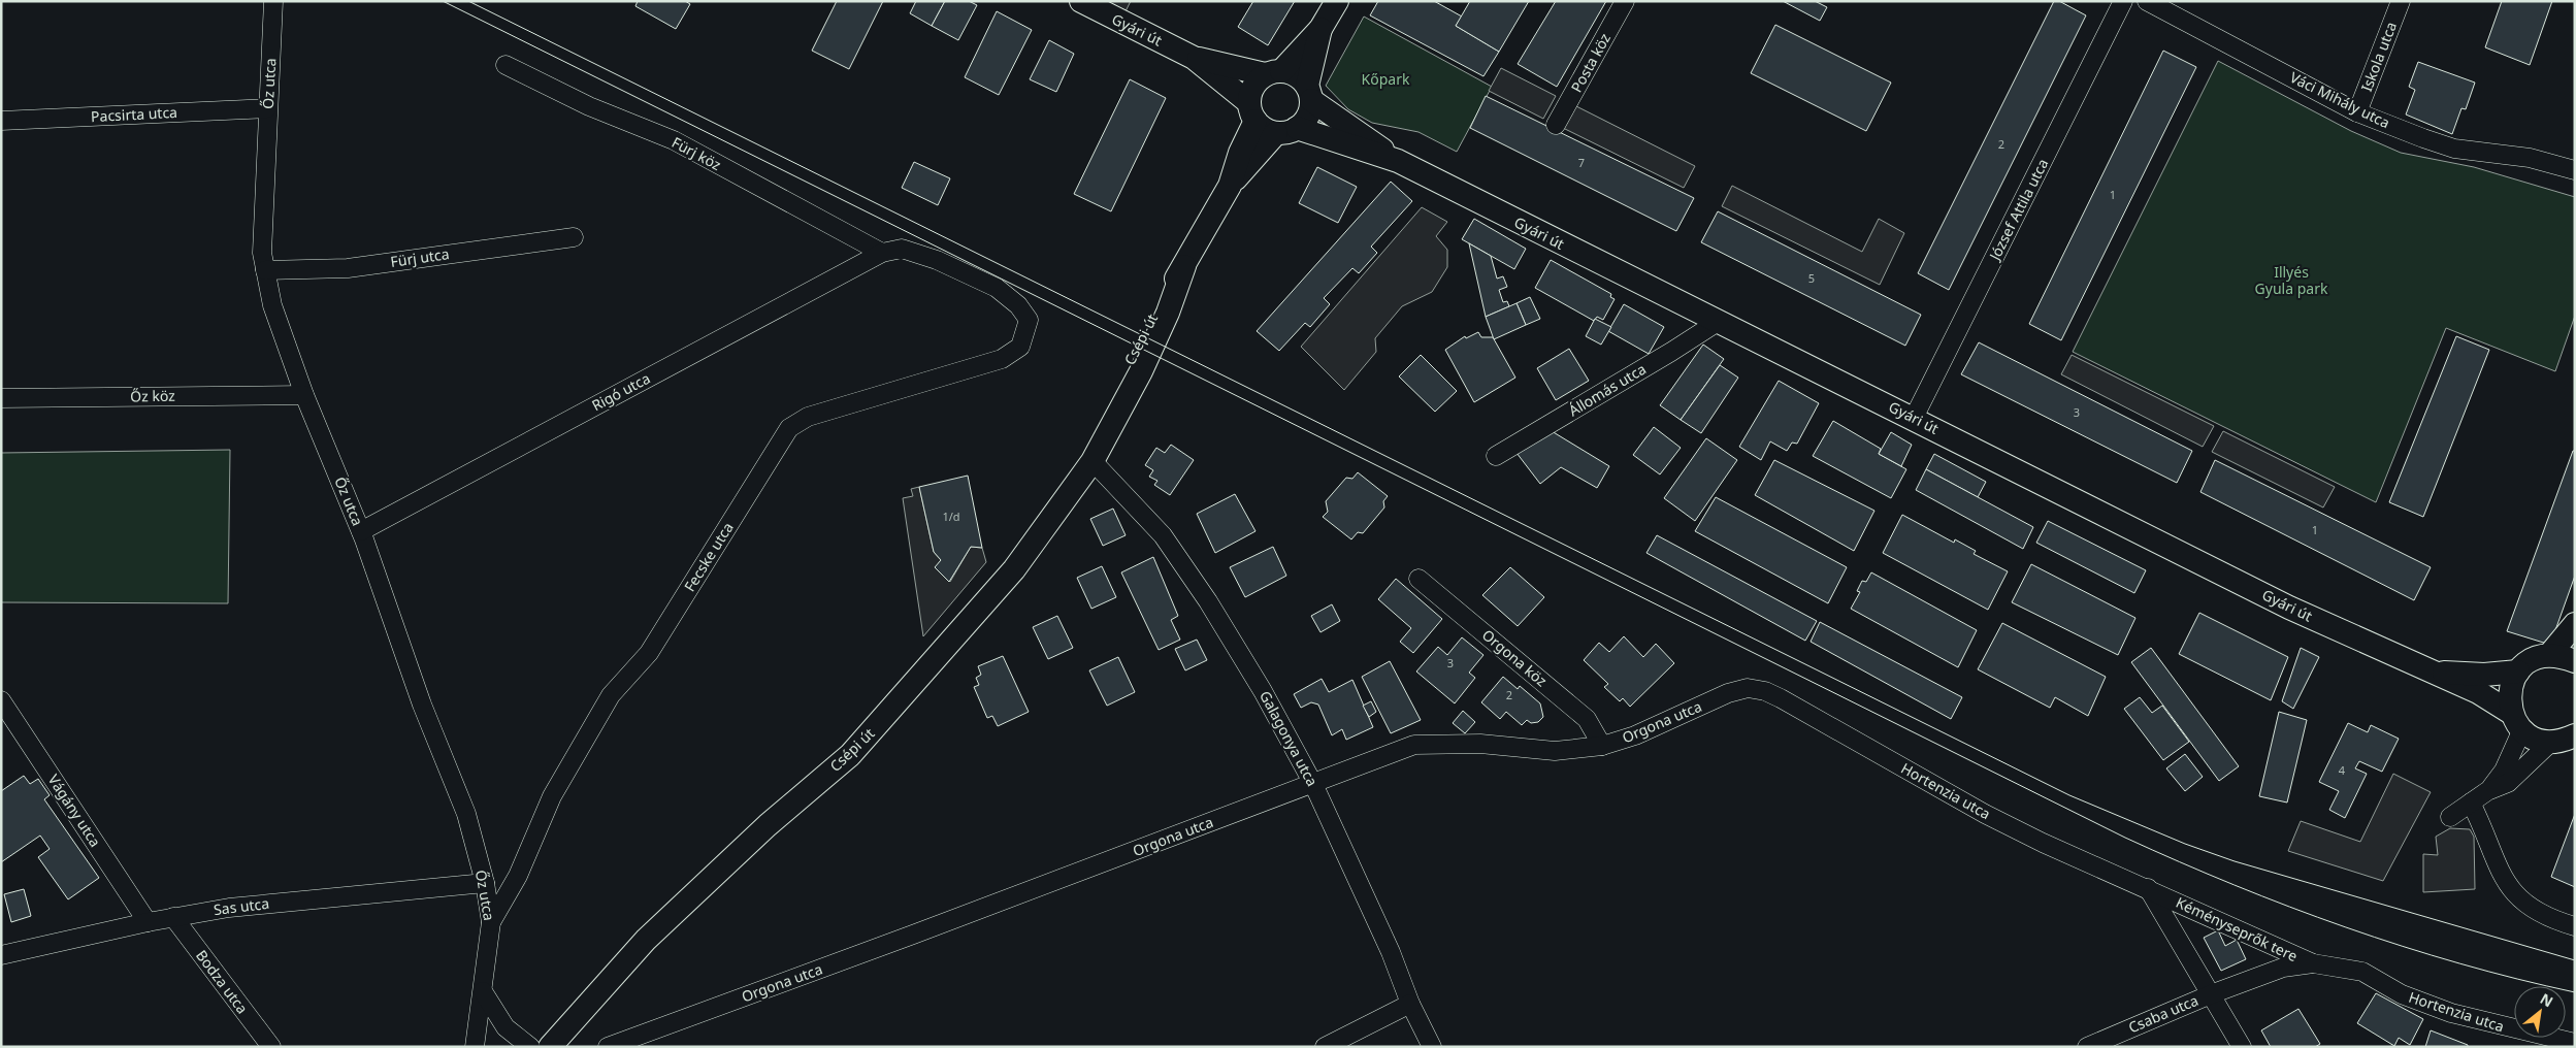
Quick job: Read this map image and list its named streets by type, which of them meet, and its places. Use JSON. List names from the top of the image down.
{
  "streets": {
    "street": [
      "Gyári út",
      "Iskola utca",
      "Posta köz",
      "Őz utca",
      "Váci Mihály utca",
      "Pacsirta utca",
      "Fürj köz",
      "József Attila utca",
      "Fürj utca",
      "Csépi út",
      "Állomás utca",
      "Rigó utca",
      "Őz köz",
      "Fecske utca",
      "Orgona köz",
      "Orgona utca",
      "Galagonya utca",
      "Hortenzia utca",
      "Vágány utca",
      "Sas utca",
      "Kéményseprők tere",
      "Bodza utca",
      "Csaba utca"
    ]
  },
  "crossings": [
    ["Gyári út", "József Attila utca"],
    ["Gyári út", "Csépi út"],
    ["Gyári út", "Állomás utca"],
    ["Iskola utca", "Váci Mihály utca"],
    ["Őz utca", "Pacsirta utca"],
    ["Őz utca", "Fürj utca"],
    ["Őz utca", "Rigó utca"],
    ["Őz utca", "Őz köz"],
    ["Őz utca", "Fecske utca"],
    ["Őz utca", "Sas utca"],
    ["Fürj köz", "Rigó utca"],
    ["Fürj köz", "Fecske utca"],
    ["Csépi út", "Galagonya utca"],
    ["Rigó utca", "Fecske utca"],
    ["Orgona köz", "Orgona utca"],
    ["Orgona utca", "Galagonya utca"],
    ["Orgona utca", "Hortenzia utca"],
    ["Hortenzia utca", "Kéményseprők tere"],
    ["Vágány utca", "Sas utca"],
    ["Sas utca", "Bodza utca"],
    ["Kéményseprők tere", "Csaba utca"]
  ],
  "parks": ["Kőpark", "Illyés Gyula park"],
  "house_numbers": [
    "2",
    "7",
    "1",
    "5",
    "3",
    "1/d",
    "1",
    "3",
    "2",
    "4"
  ],
  "north": "top right"
}
